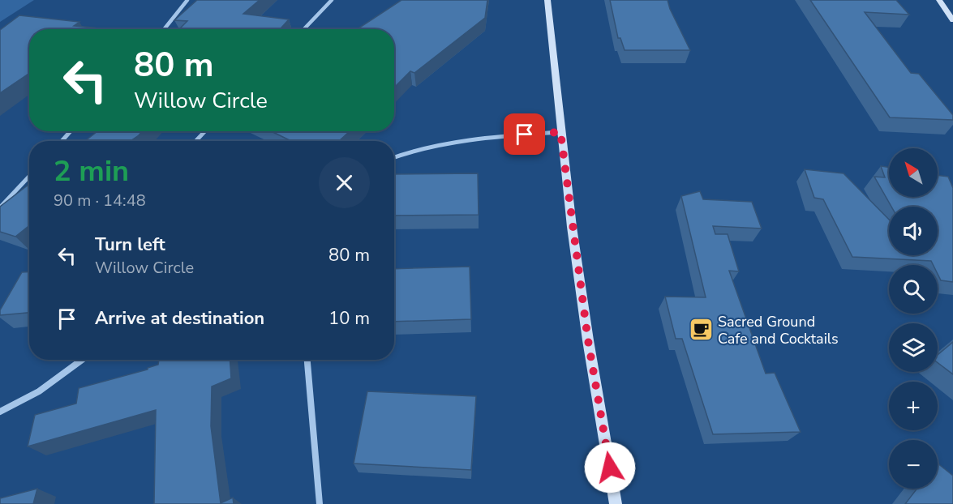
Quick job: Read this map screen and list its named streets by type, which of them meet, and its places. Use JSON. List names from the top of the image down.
{
  "places": {
    "cafe": ["Sacred Ground Cafe and Cocktails"]
  },
  "north": "top left",
  "page": {
    "turn": ["80 m", "Willow Circle"],
    "heading": ["2 min", "90 m · 14:48"],
    "map_buttons": ["+", "−"],
    "list": [
      {
        "name": "Turn left",
        "note": "Willow Circle",
        "value": "80 m"
      },
      {
        "name": "Arrive at destination",
        "value": "10 m"
      }
    ]
  }
}
